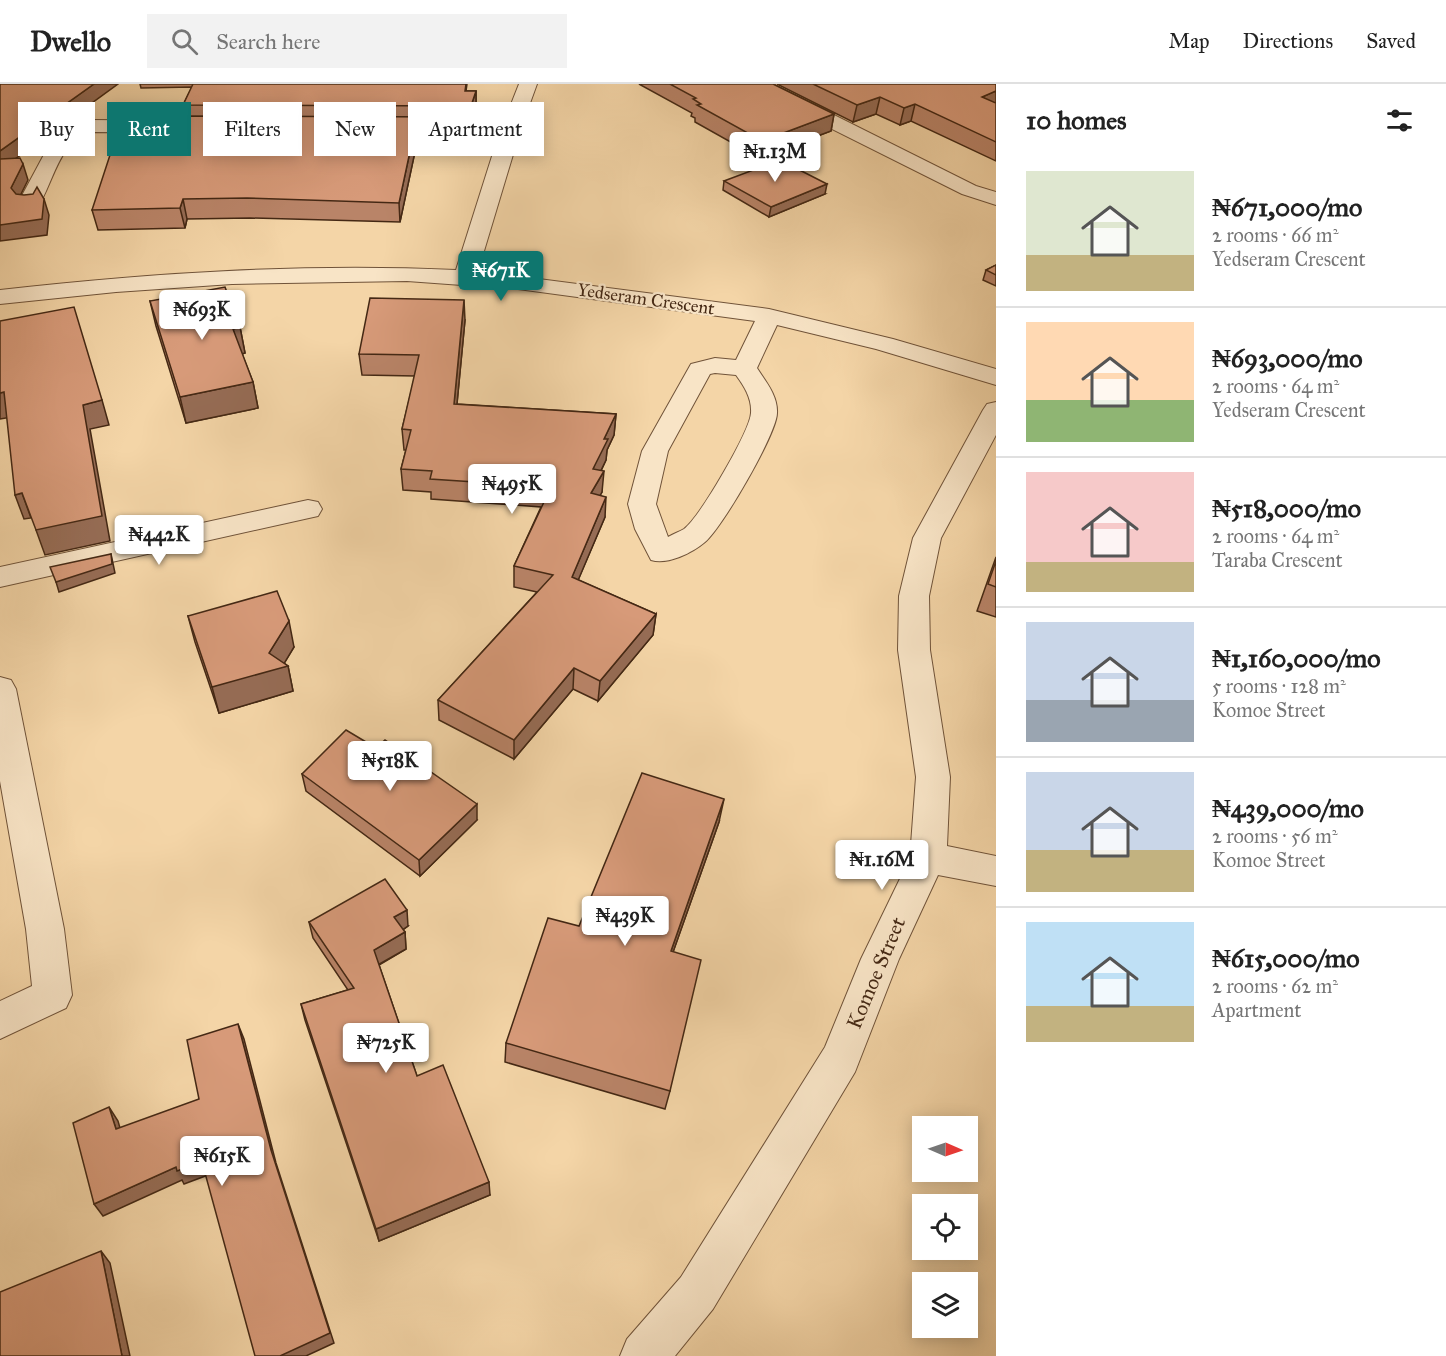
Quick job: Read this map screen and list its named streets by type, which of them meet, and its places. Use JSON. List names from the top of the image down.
{
  "streets": {
    "street": ["Yedseram Crescent", "Komoe Street"]
  },
  "north": "right",
  "page": {
    "header": "Dwello",
    "search": "Search here",
    "nav": ["Map", "Directions", "Saved"],
    "heading": "10 homes",
    "chip": [
      "Buy",
      "Rent",
      "Filters",
      "New",
      "Apartment"
    ],
    "price": [
      "₦1.13M",
      "₦671K",
      "₦693K",
      "₦495K",
      "₦442K",
      "₦518K",
      "₦1.16M",
      "₦439K",
      "₦725K",
      "₦615K"
    ],
    "list": [
      {
        "name": "₦671,000/mo",
        "note": "2 rooms · 66 m² · Yedseram Crescent"
      },
      {
        "name": "₦693,000/mo",
        "note": "2 rooms · 64 m² · Yedseram Crescent"
      },
      {
        "name": "₦518,000/mo",
        "note": "2 rooms · 64 m² · Taraba Crescent"
      },
      {
        "name": "₦1,160,000/mo",
        "note": "5 rooms · 128 m² · Komoe Street"
      },
      {
        "name": "₦439,000/mo",
        "note": "2 rooms · 56 m² · Komoe Street"
      },
      {
        "name": "₦615,000/mo",
        "note": "2 rooms · 62 m² · Apartment"
      }
    ]
  }
}
